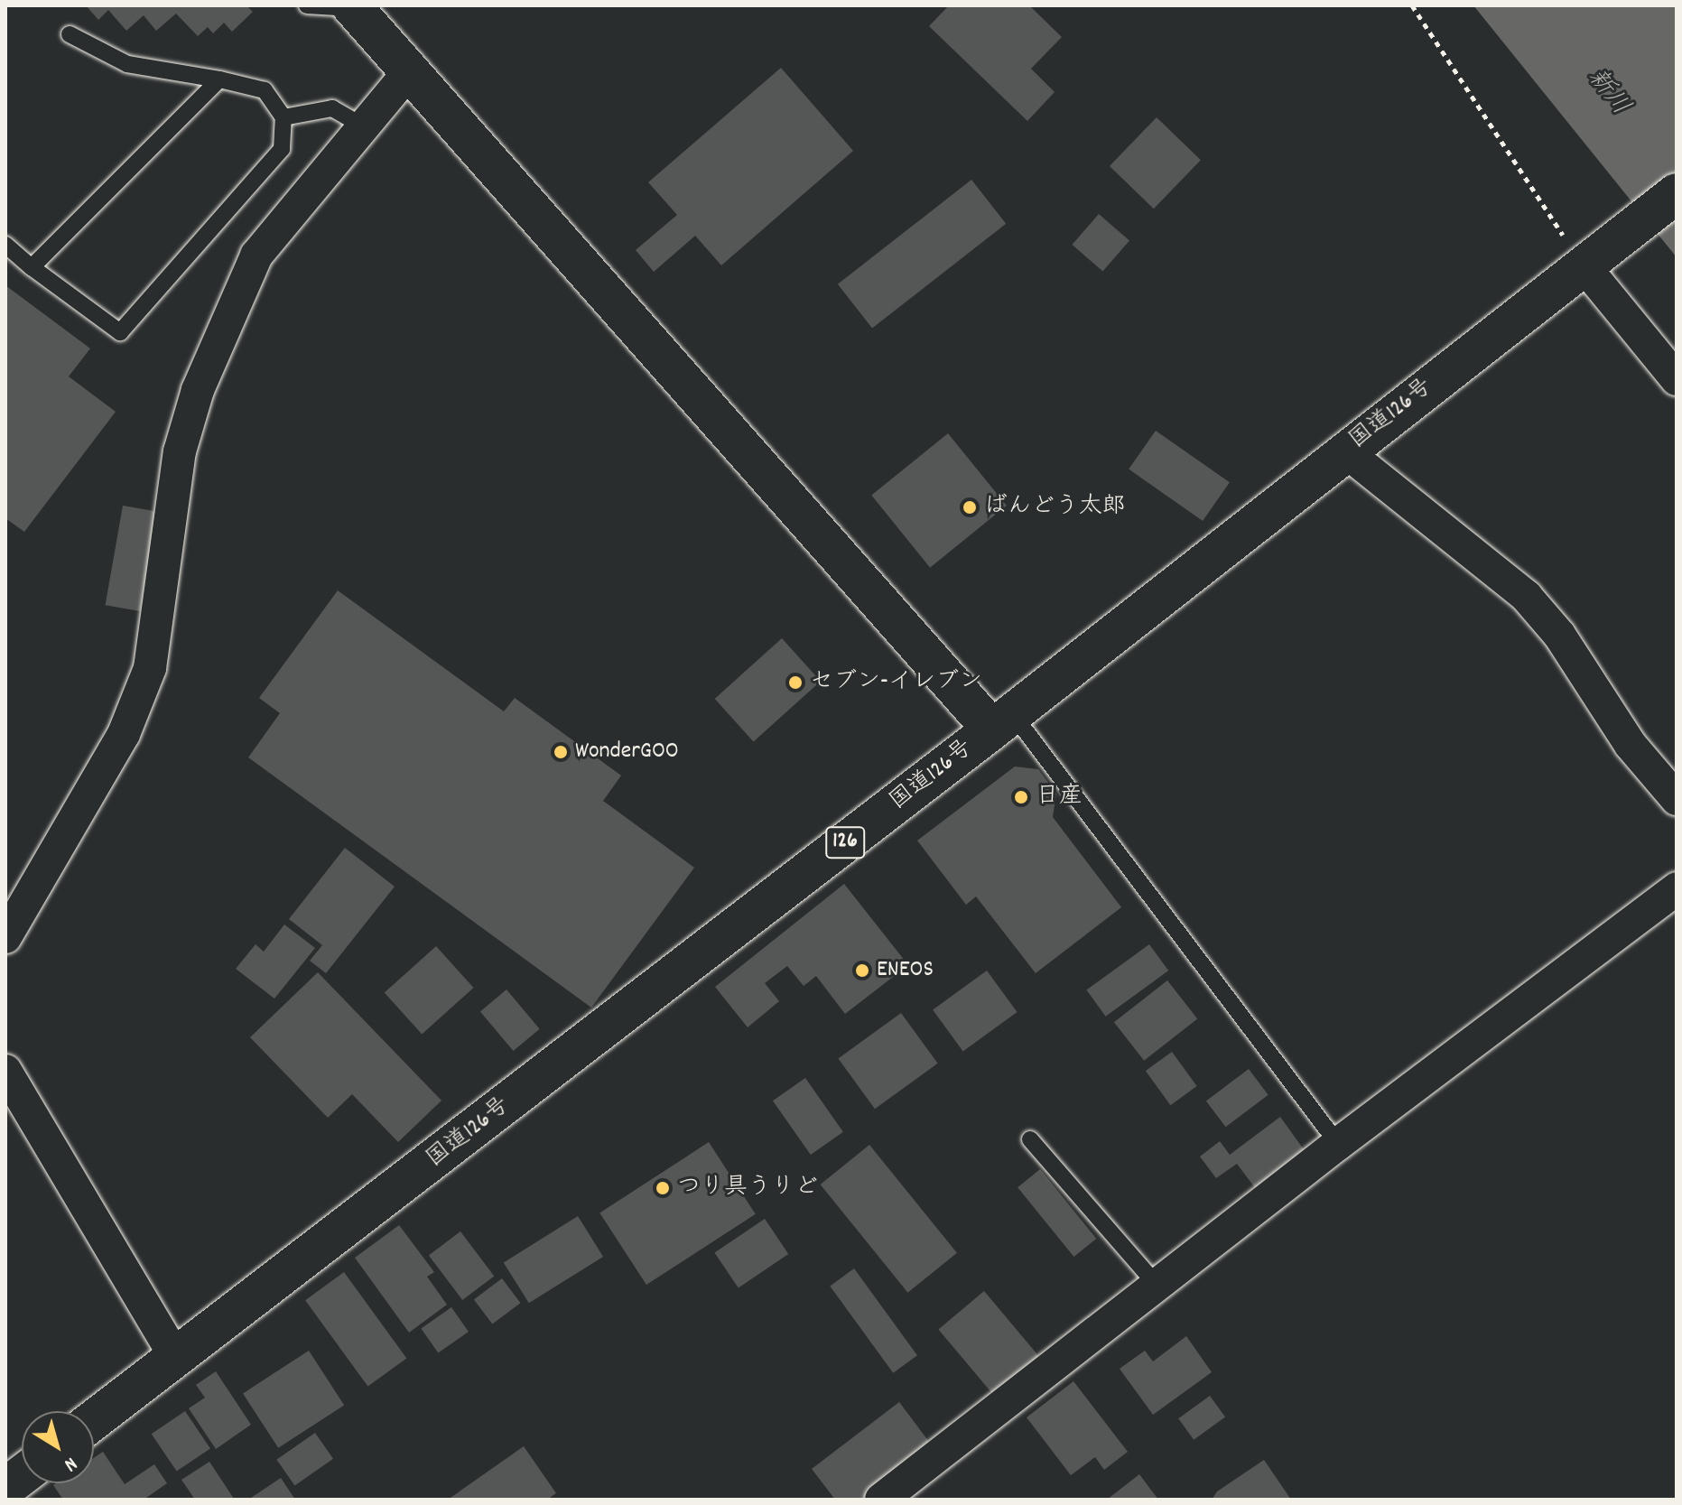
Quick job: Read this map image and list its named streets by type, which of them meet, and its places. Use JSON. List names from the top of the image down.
{
  "streets": {
    "main road": ["国道126号", "126"]
  },
  "water": ["新川"],
  "places": [
    "ばんどう太郎",
    "セブン-イレブン",
    "WonderGOO",
    "日産",
    "ENEOS",
    "つり具うりど"
  ],
  "north": "bottom right"
}
